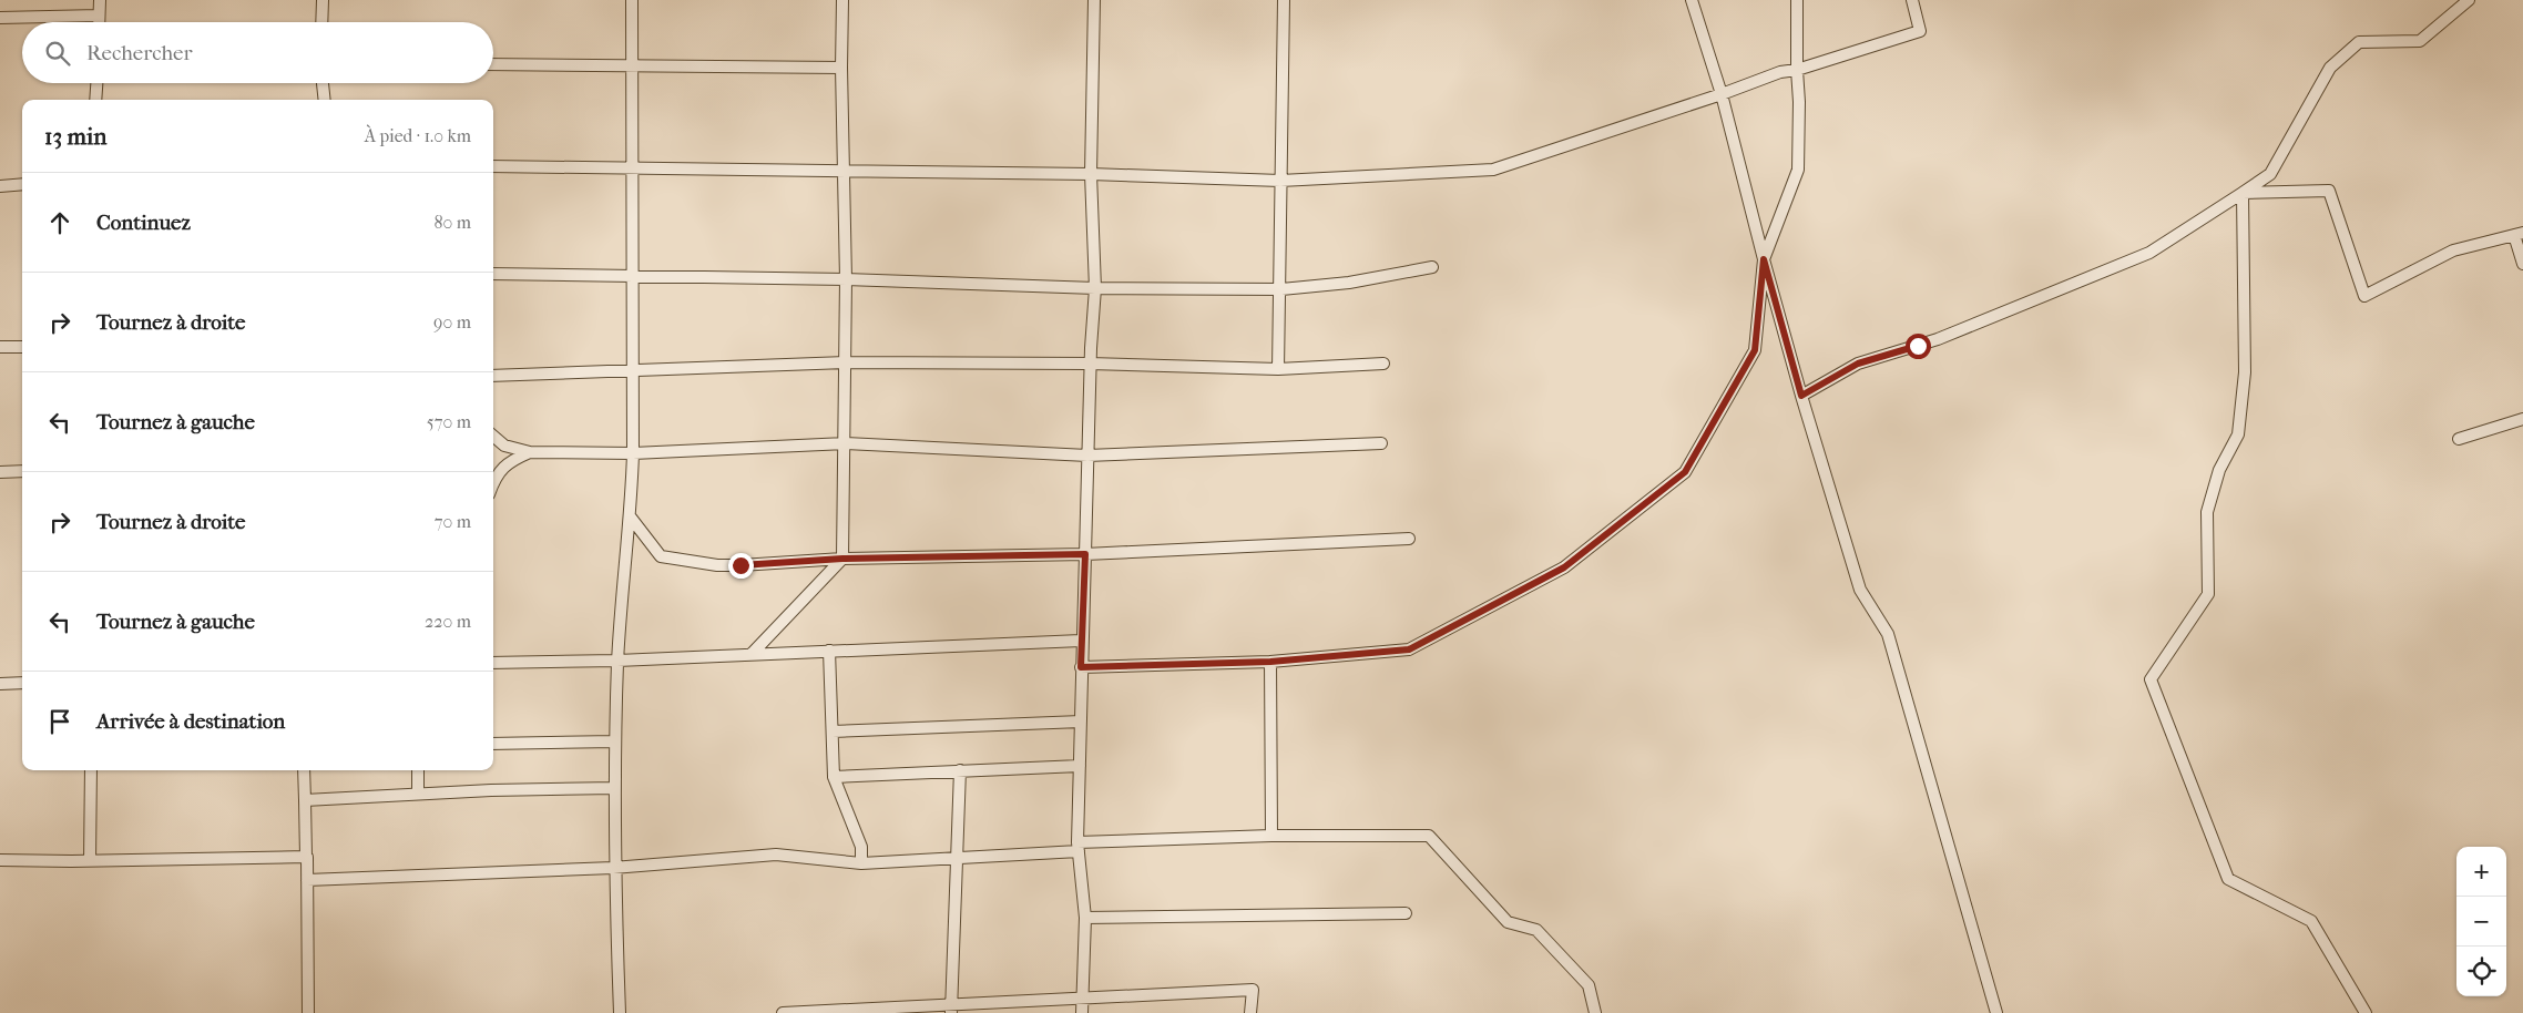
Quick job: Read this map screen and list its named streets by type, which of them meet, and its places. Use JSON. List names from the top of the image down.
{
  "page": {
    "search": "Rechercher",
    "heading": ["13 min", "À pied · 1.0 km"],
    "list": [
      ["Continuez", "80 m"],
      ["Tournez à droite", "90 m"],
      ["Tournez à gauche", "570 m"],
      ["Tournez à droite", "70 m"],
      ["Tournez à gauche", "220 m"],
      "Arrivée à destination"
    ],
    "map_buttons": ["+", "−"]
  }
}
